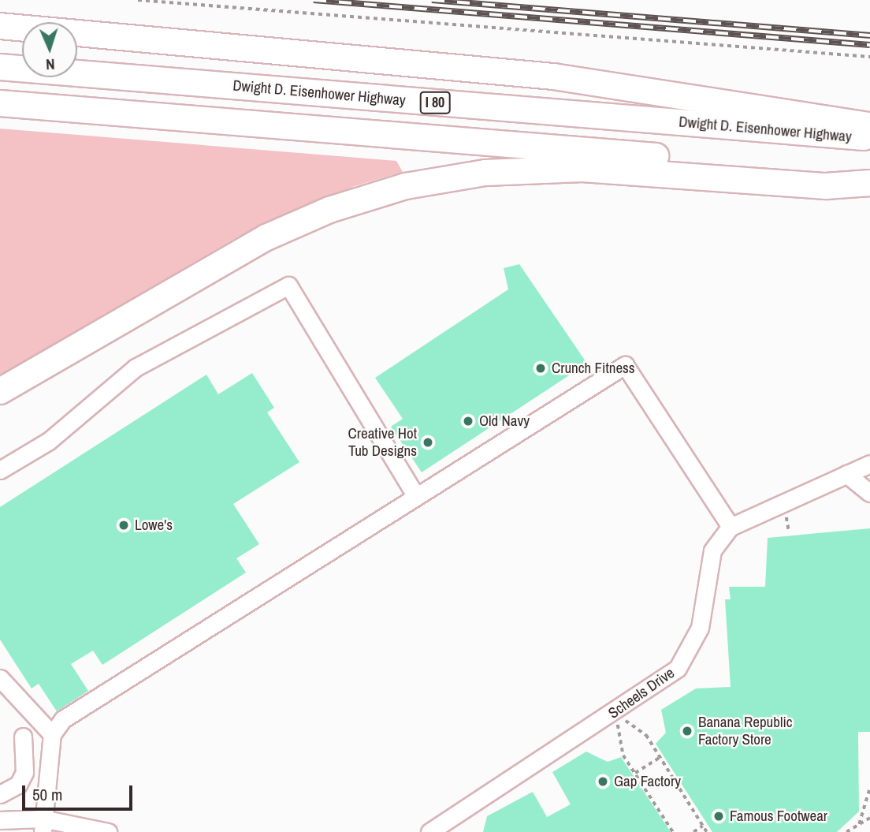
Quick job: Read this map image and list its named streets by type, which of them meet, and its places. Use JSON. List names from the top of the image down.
{
  "streets": {
    "highway": ["Dwight D. Eisenhower Highway", "I 80"],
    "street": ["Scheels Drive"]
  },
  "places": [
    "Crunch Fitness",
    "Old Navy",
    "Creative Hot Tub Designs",
    "Lowe's",
    "Banana Republic Factory Store",
    "Gap Factory",
    "Famous Footwear"
  ],
  "scale_bar": "50 m",
  "north": "bottom"
}
